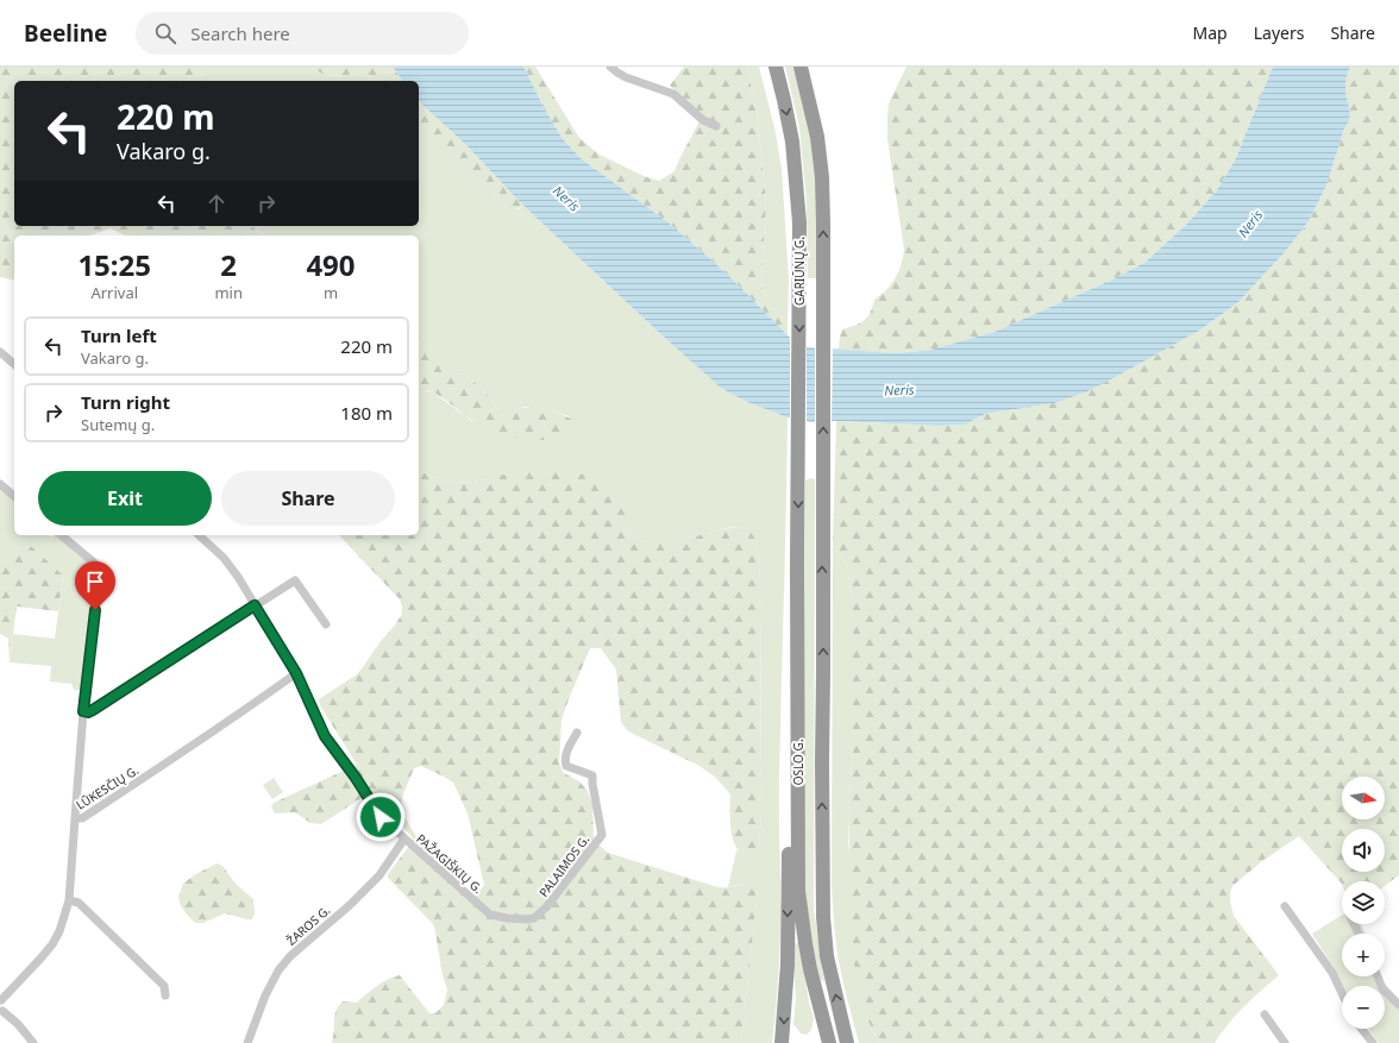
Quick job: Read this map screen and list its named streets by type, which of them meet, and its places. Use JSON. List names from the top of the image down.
{
  "streets": {
    "highway": ["GARIŪNŲ G.", "OSLO G."],
    "street": [
      "LŪKESČIŲ G.",
      "PAŽAGIŠKIŲ G.",
      "PALAIMOS G.",
      "ŽAROS G."
    ]
  },
  "crossings": [
    ["GARIŪNŲ G.", "OSLO G."],
    ["LŪKESČIŲ G.", "PAŽAGIŠKIŲ G."],
    ["PAŽAGIŠKIŲ G.", "PALAIMOS G."],
    ["PAŽAGIŠKIŲ G.", "ŽAROS G."]
  ],
  "water": ["Neris"],
  "north": "right",
  "page": {
    "header": "Beeline",
    "search": "Search here",
    "nav": ["Map", "Layers", "Share"],
    "turn": ["220 m", "Vakaro g."],
    "eta": [
      "15:25",
      "Arrival",
      "2",
      "min",
      "490",
      "m"
    ],
    "list": [
      {
        "name": "Turn left",
        "note": "Vakaro g.",
        "value": "220 m"
      },
      {
        "name": "Turn right",
        "note": "Sutemų g.",
        "value": "180 m"
      }
    ],
    "buttons": ["Exit", "Share"],
    "map_buttons": ["+", "−"]
  }
}
